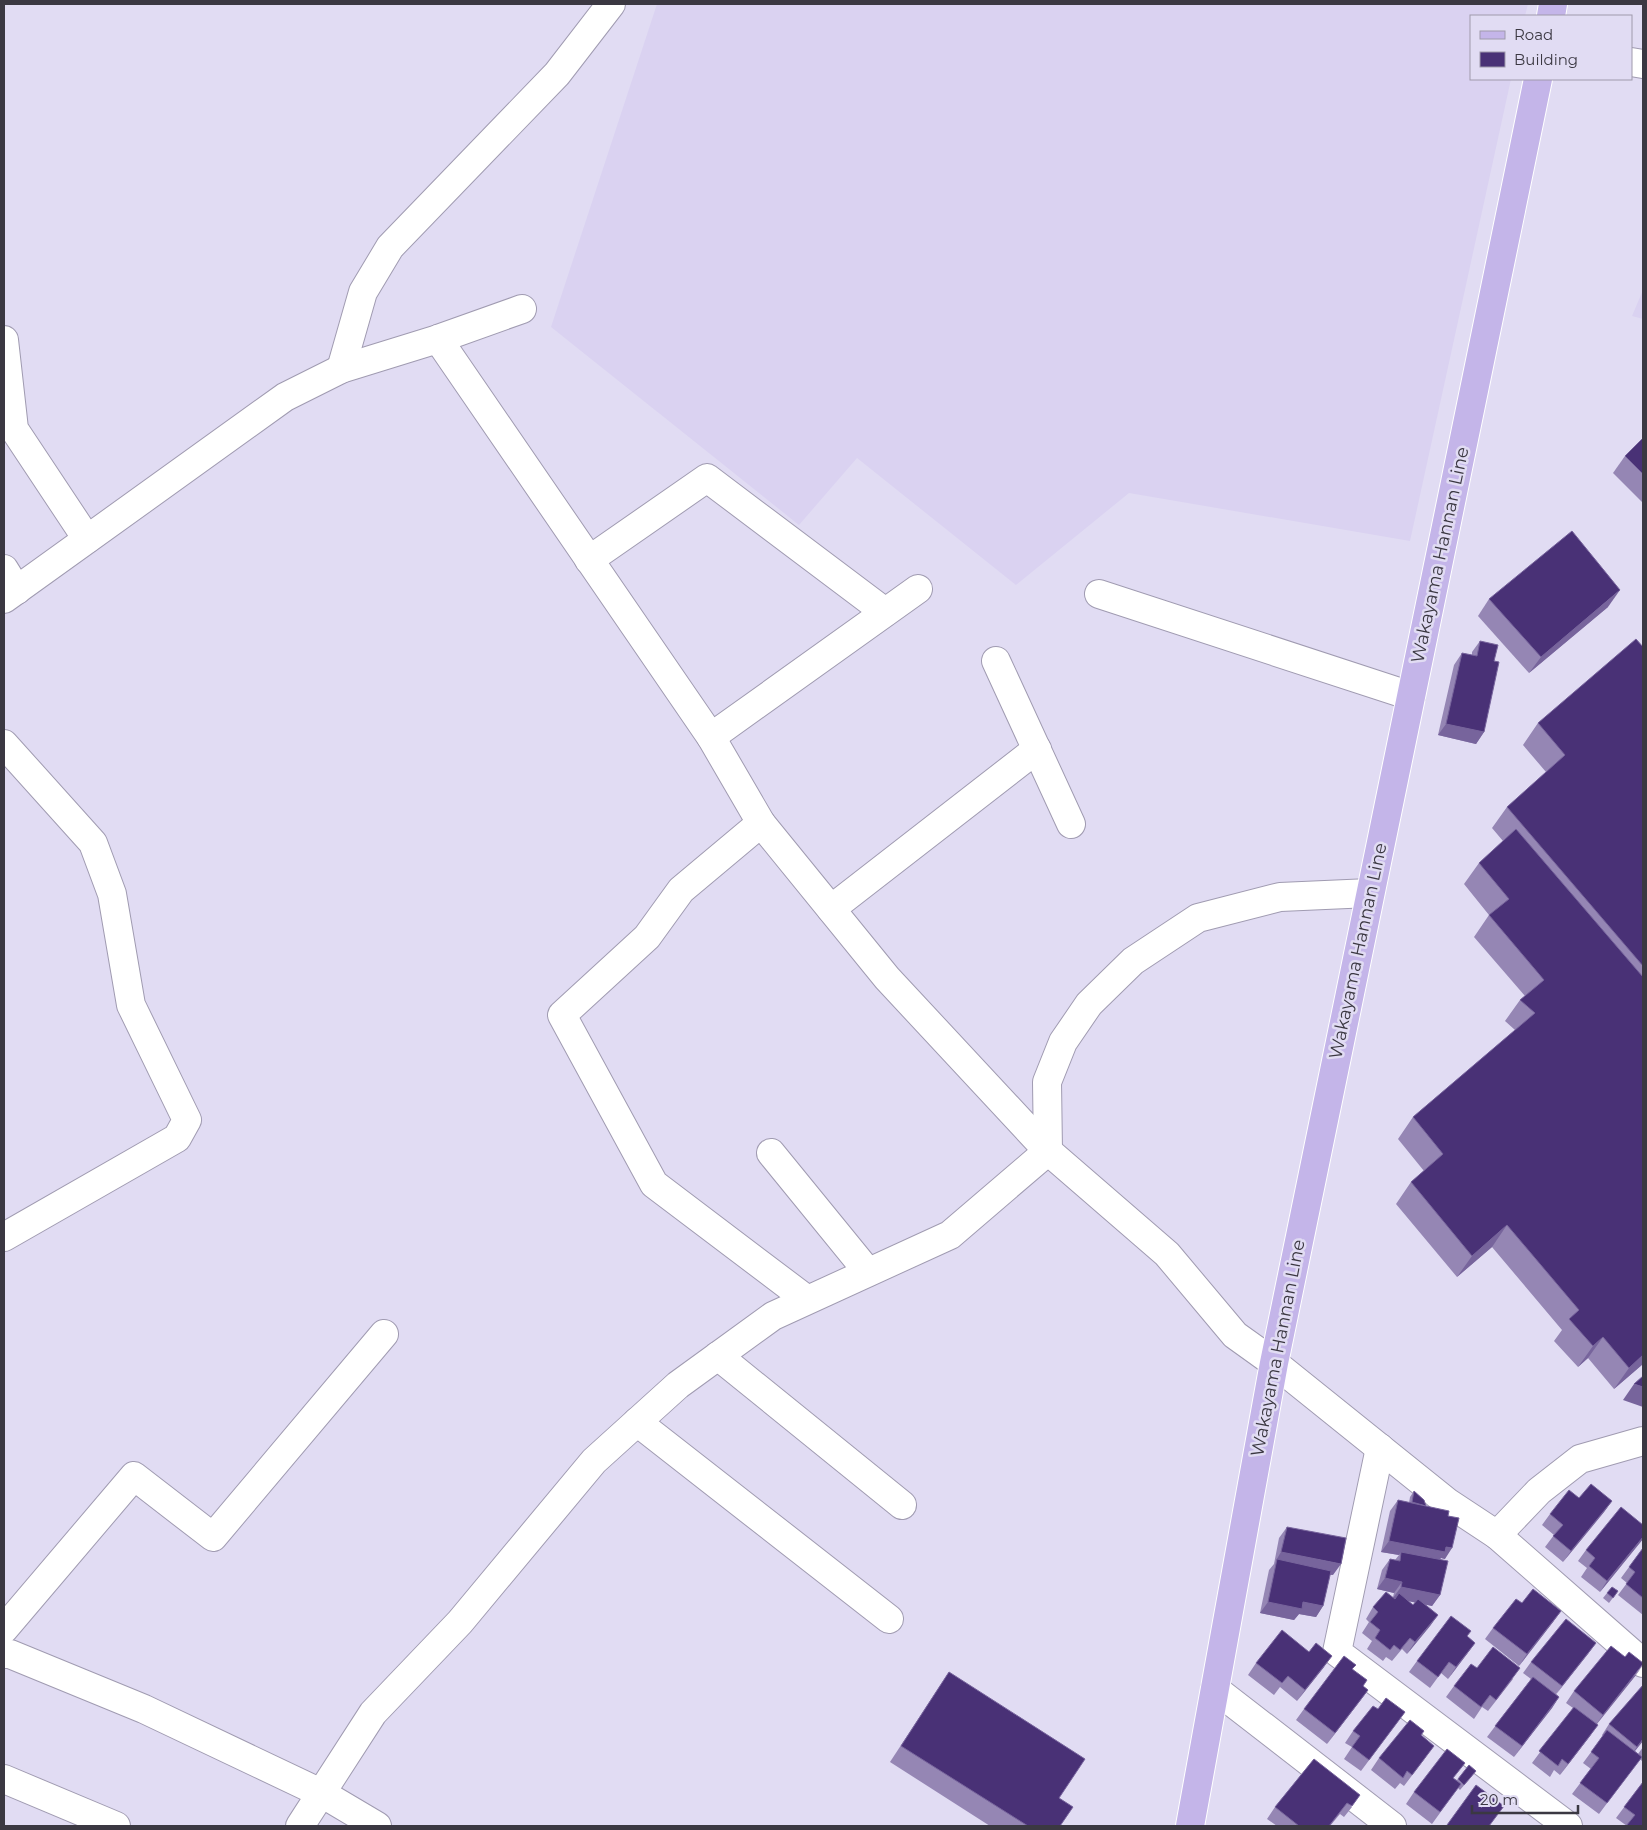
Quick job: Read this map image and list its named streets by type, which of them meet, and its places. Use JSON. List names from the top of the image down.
{
  "streets": {
    "main road": ["Wakayama Hannan Line"]
  },
  "legend": ["Road", "Building"],
  "scale_bar": "20 m"
}
